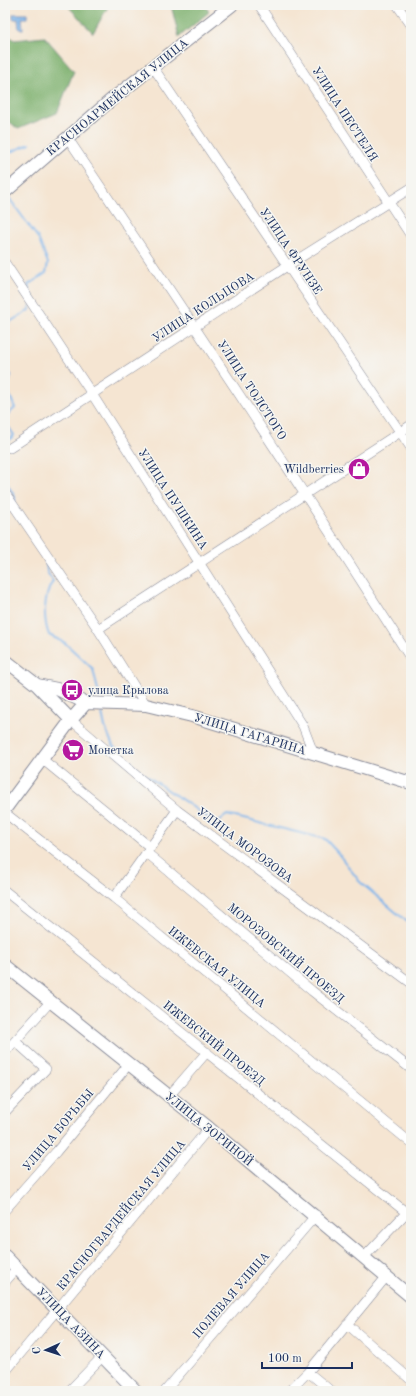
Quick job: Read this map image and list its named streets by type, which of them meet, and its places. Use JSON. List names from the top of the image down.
{
  "streets": {
    "main road": [
      "КРАСНОАРМЕЙСКАЯ УЛИЦА",
      "УЛИЦА ГАГАРИНА",
      "УЛИЦА ЗОРИНОЙ",
      "УЛИЦА АЗИНА"
    ],
    "street": [
      "УЛИЦА ПЕСТЕЛЯ",
      "УЛИЦА ФРУНЗЕ",
      "УЛИЦА КОЛЬЦОВА",
      "УЛИЦА ТОЛСТОГО",
      "УЛИЦА ПУШКИНА",
      "УЛИЦА МОРОЗОВА",
      "МОРОЗОВСКИЙ ПРОЕЗД",
      "ИЖЕВСКАЯ УЛИЦА",
      "ИЖЕВСКИЙ ПРОЕЗД",
      "УЛИЦА БОРЬБЫ",
      "КРАСНОГВАРДЕЙСКАЯ УЛИЦА",
      "ПОЛЕВАЯ УЛИЦА"
    ]
  },
  "crossings": [
    ["КРАСНОАРМЕЙСКАЯ УЛИЦА", "УЛИЦА ФРУНЗЕ"],
    ["КРАСНОАРМЕЙСКАЯ УЛИЦА", "УЛИЦА ТОЛСТОГО"],
    ["УЛИЦА ПЕСТЕЛЯ", "УЛИЦА КОЛЬЦОВА"],
    ["УЛИЦА ФРУНЗЕ", "УЛИЦА КОЛЬЦОВА"],
    ["УЛИЦА КОЛЬЦОВА", "УЛИЦА ТОЛСТОГО"],
    ["УЛИЦА КОЛЬЦОВА", "УЛИЦА ПУШКИНА"],
    ["УЛИЦА ПУШКИНА", "УЛИЦА ГАГАРИНА"],
    ["УЛИЦА ЗОРИНОЙ", "УЛИЦА БОРЬБЫ"],
    ["УЛИЦА ЗОРИНОЙ", "КРАСНОГВАРДЕЙСКАЯ УЛИЦА"],
    ["УЛИЦА ЗОРИНОЙ", "ПОЛЕВАЯ УЛИЦА"],
    ["КРАСНОГВАРДЕЙСКАЯ УЛИЦА", "УЛИЦА АЗИНА"]
  ],
  "places": {
    "shop": ["Wildberries"],
    "bus stop": ["улица Крылова"],
    "supermarket": ["Монетка"]
  },
  "scale_bar": "100 m",
  "north": "left"
}
